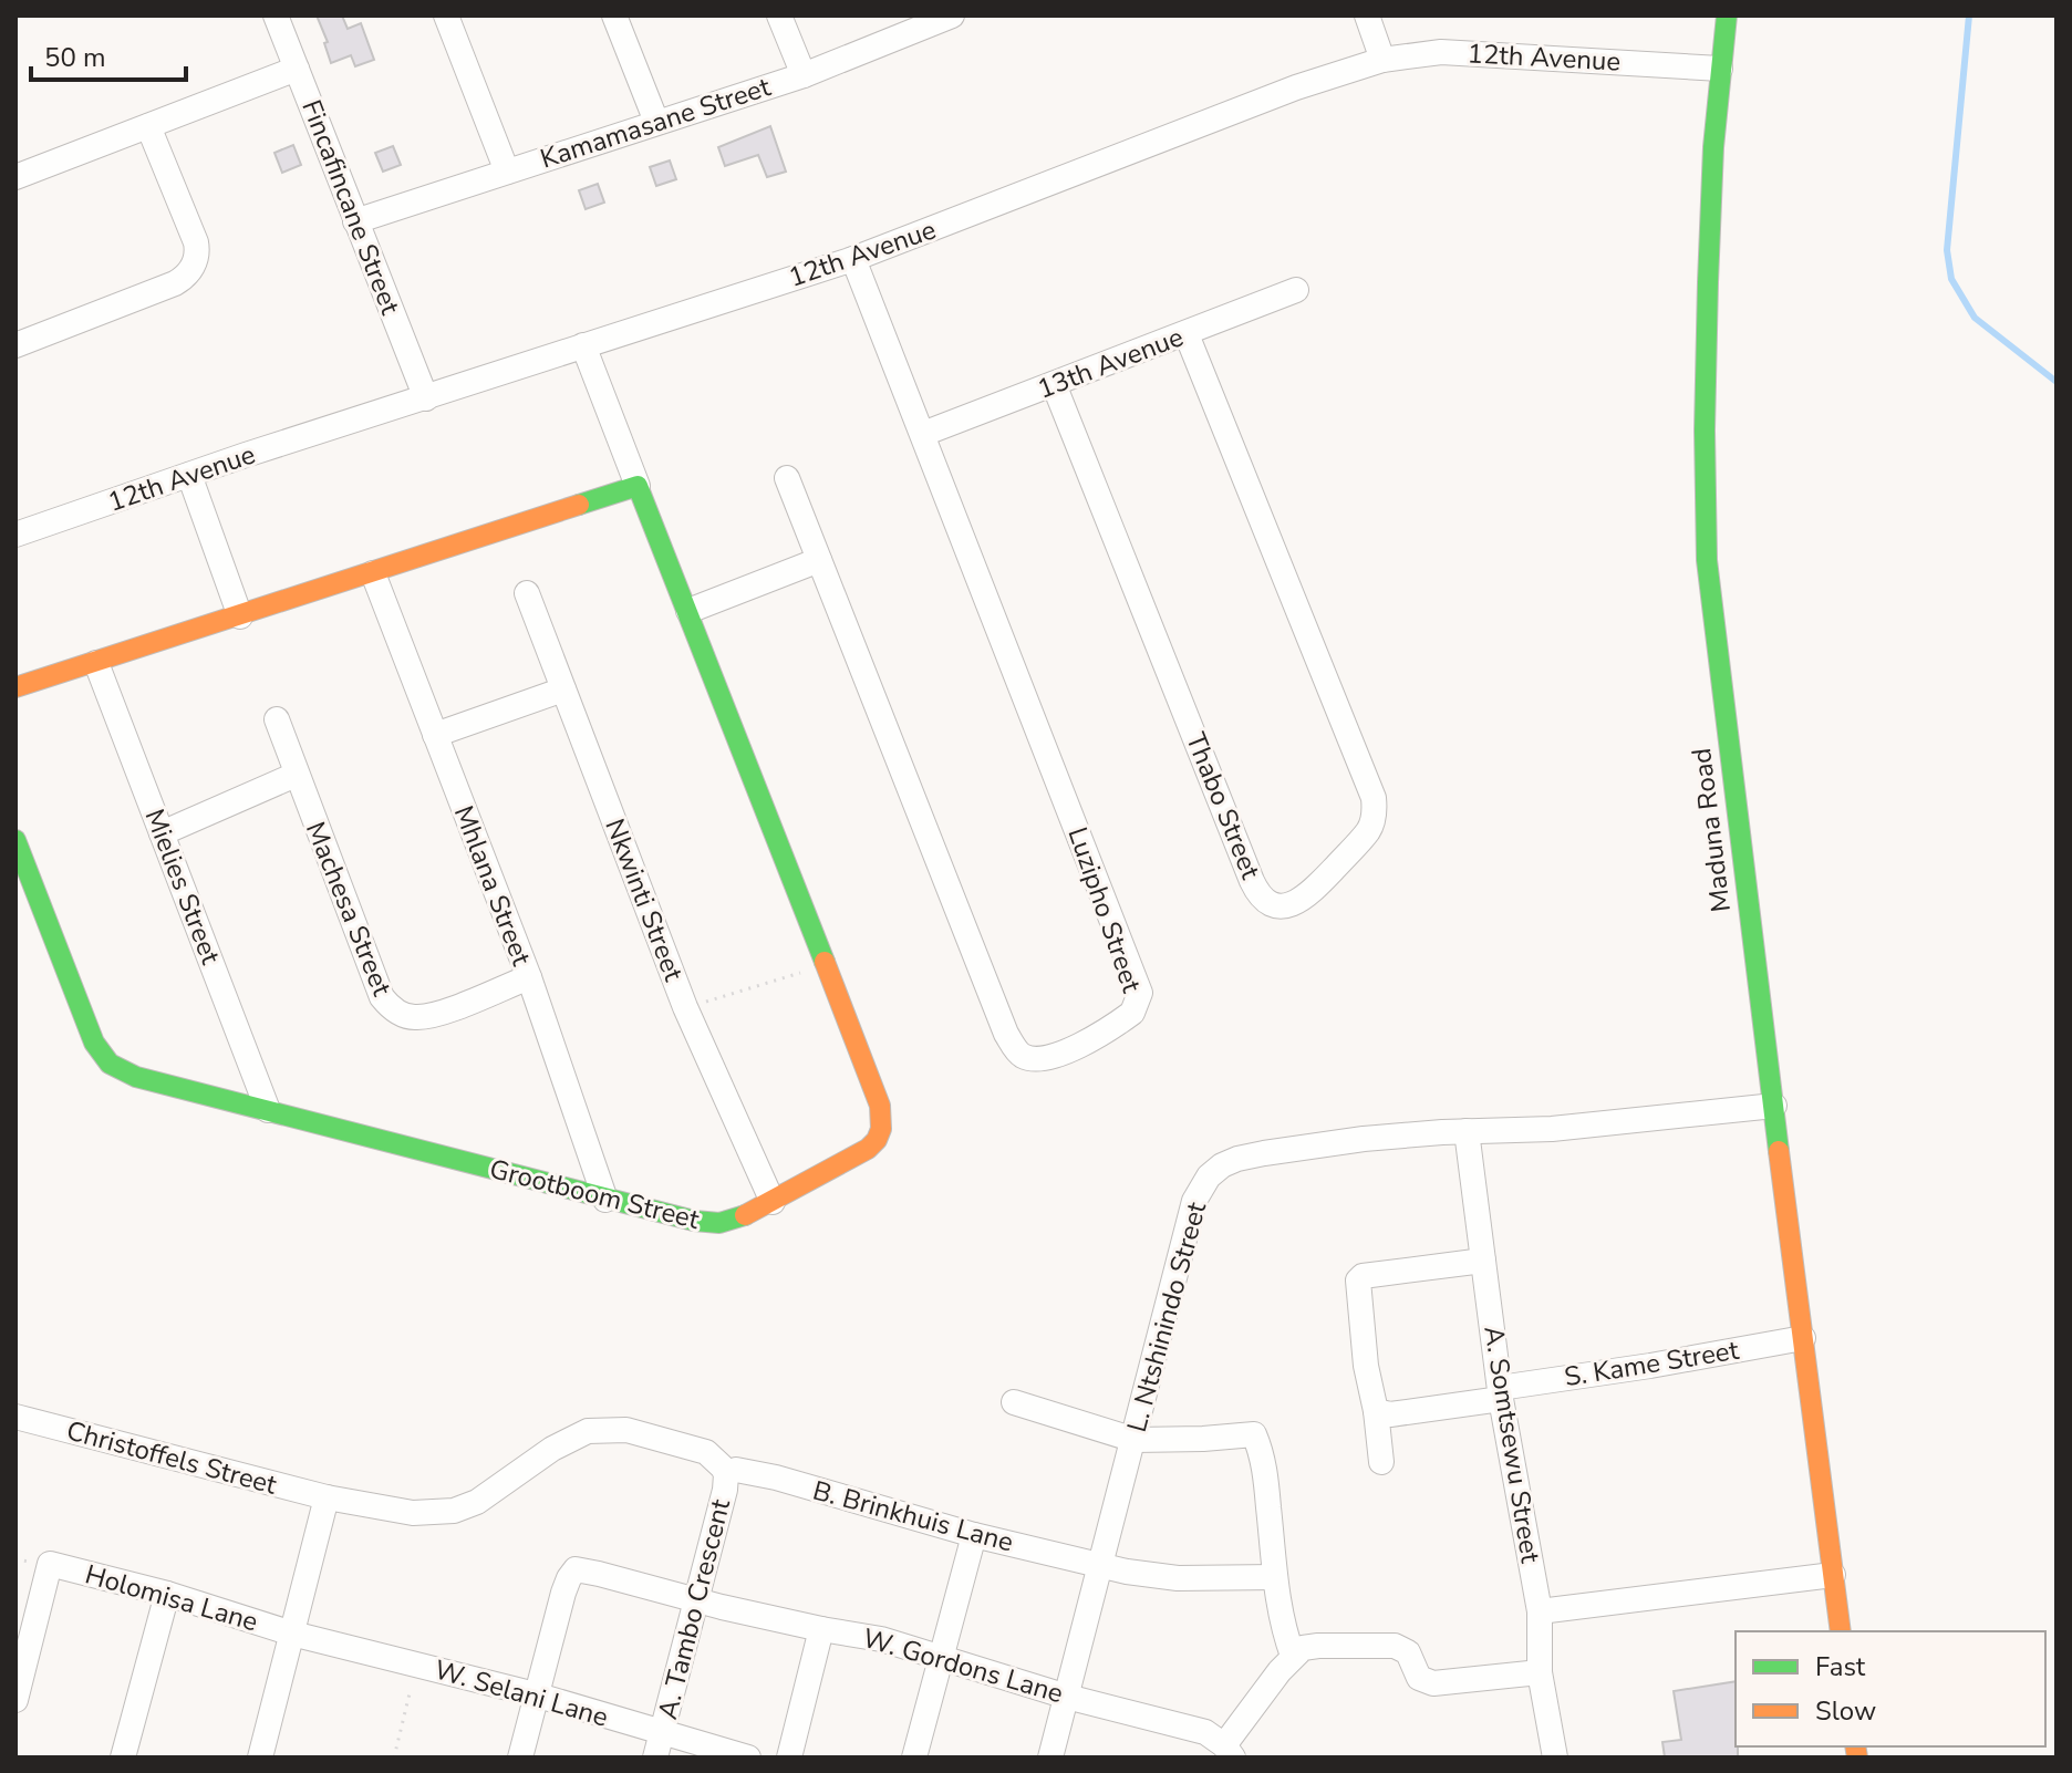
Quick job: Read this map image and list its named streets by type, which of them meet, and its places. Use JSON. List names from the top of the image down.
{
  "streets": {
    "street": [
      "12th Avenue",
      "Kamamasane Street",
      "Fincafincane Street",
      "13th Avenue",
      "Thabo Street",
      "Maduna Road",
      "Mhlana Street",
      "Mielies Street",
      "Nkwinti Street",
      "Machesa Street",
      "Luzipho Street",
      "Grootboom Street",
      "L. Ntshinindo Street",
      "S. Kame Street",
      "A. Somtsewu Street",
      "Christoffels Street",
      "B. Brinkhuis Lane",
      "Holomisa Lane",
      "A. Tambo Crescent",
      "W. Gordons Lane",
      "W. Selani Lane"
    ]
  },
  "crossings": [
    ["12th Avenue", "Fincafincane Street"],
    ["12th Avenue", "Maduna Road"],
    ["12th Avenue", "Luzipho Street"],
    ["12th Avenue", "Grootboom Street"],
    ["Kamamasane Street", "Fincafincane Street"],
    ["13th Avenue", "Thabo Street"],
    ["13th Avenue", "Luzipho Street"],
    ["Maduna Road", "L. Ntshinindo Street"],
    ["Maduna Road", "S. Kame Street"],
    ["Mhlana Street", "Machesa Street"],
    ["Mhlana Street", "Grootboom Street"],
    ["Mielies Street", "Grootboom Street"],
    ["Nkwinti Street", "Grootboom Street"],
    ["L. Ntshinindo Street", "A. Somtsewu Street"],
    ["L. Ntshinindo Street", "B. Brinkhuis Lane"],
    ["L. Ntshinindo Street", "W. Gordons Lane"],
    ["S. Kame Street", "A. Somtsewu Street"],
    ["Christoffels Street", "A. Tambo Crescent"],
    ["B. Brinkhuis Lane", "A. Tambo Crescent"],
    ["Holomisa Lane", "W. Selani Lane"],
    ["A. Tambo Crescent", "W. Gordons Lane"],
    ["A. Tambo Crescent", "W. Selani Lane"],
    ["W. Gordons Lane", "W. Selani Lane"]
  ],
  "legend": ["Fast", "Slow"],
  "scale_bar": "50 m"
}
